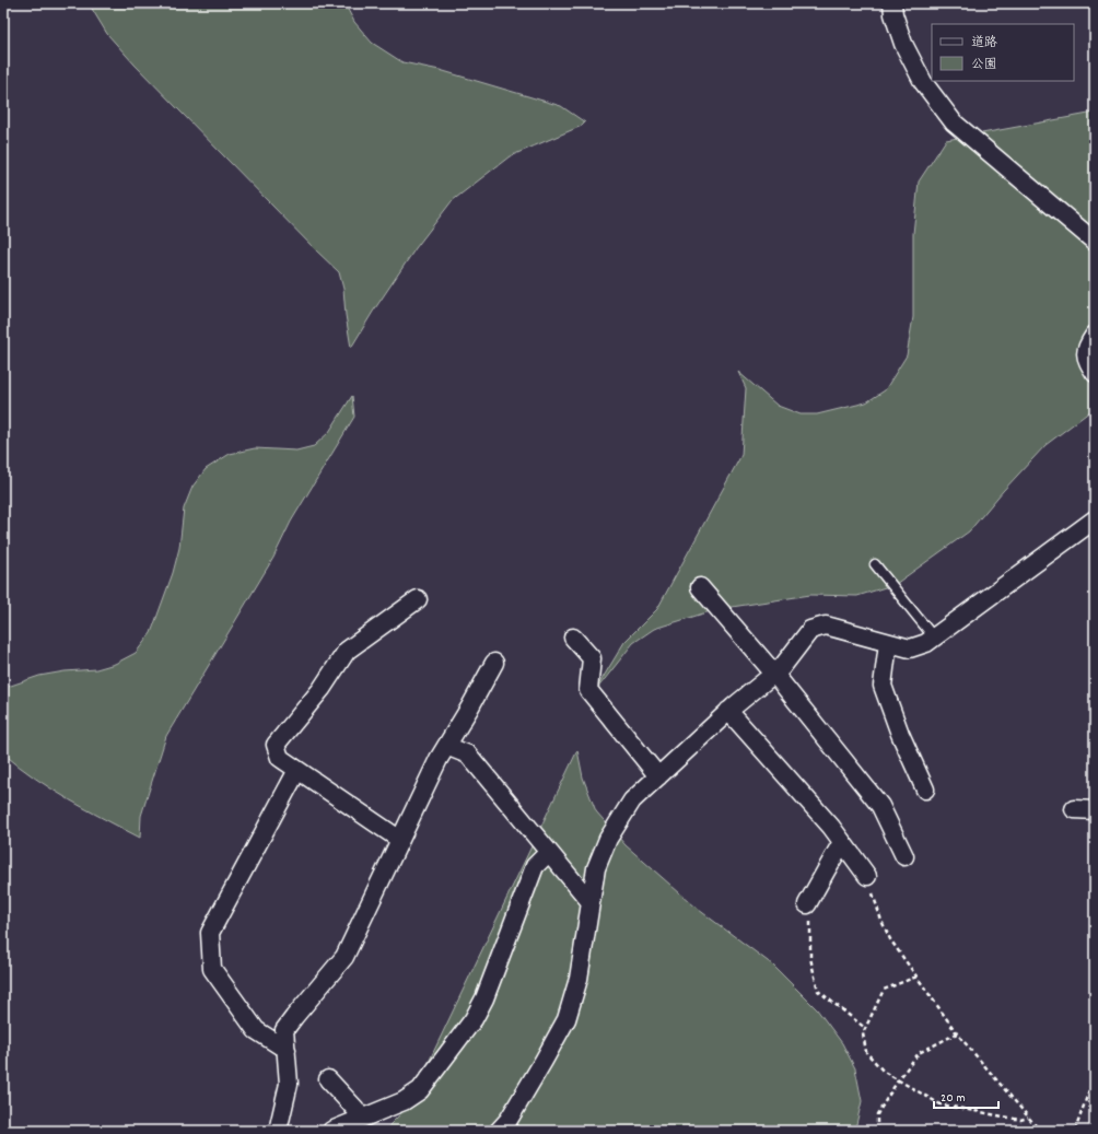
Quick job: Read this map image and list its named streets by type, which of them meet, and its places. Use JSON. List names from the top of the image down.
{
  "legend": ["道路", "公園"],
  "scale_bar": "20 m"
}
